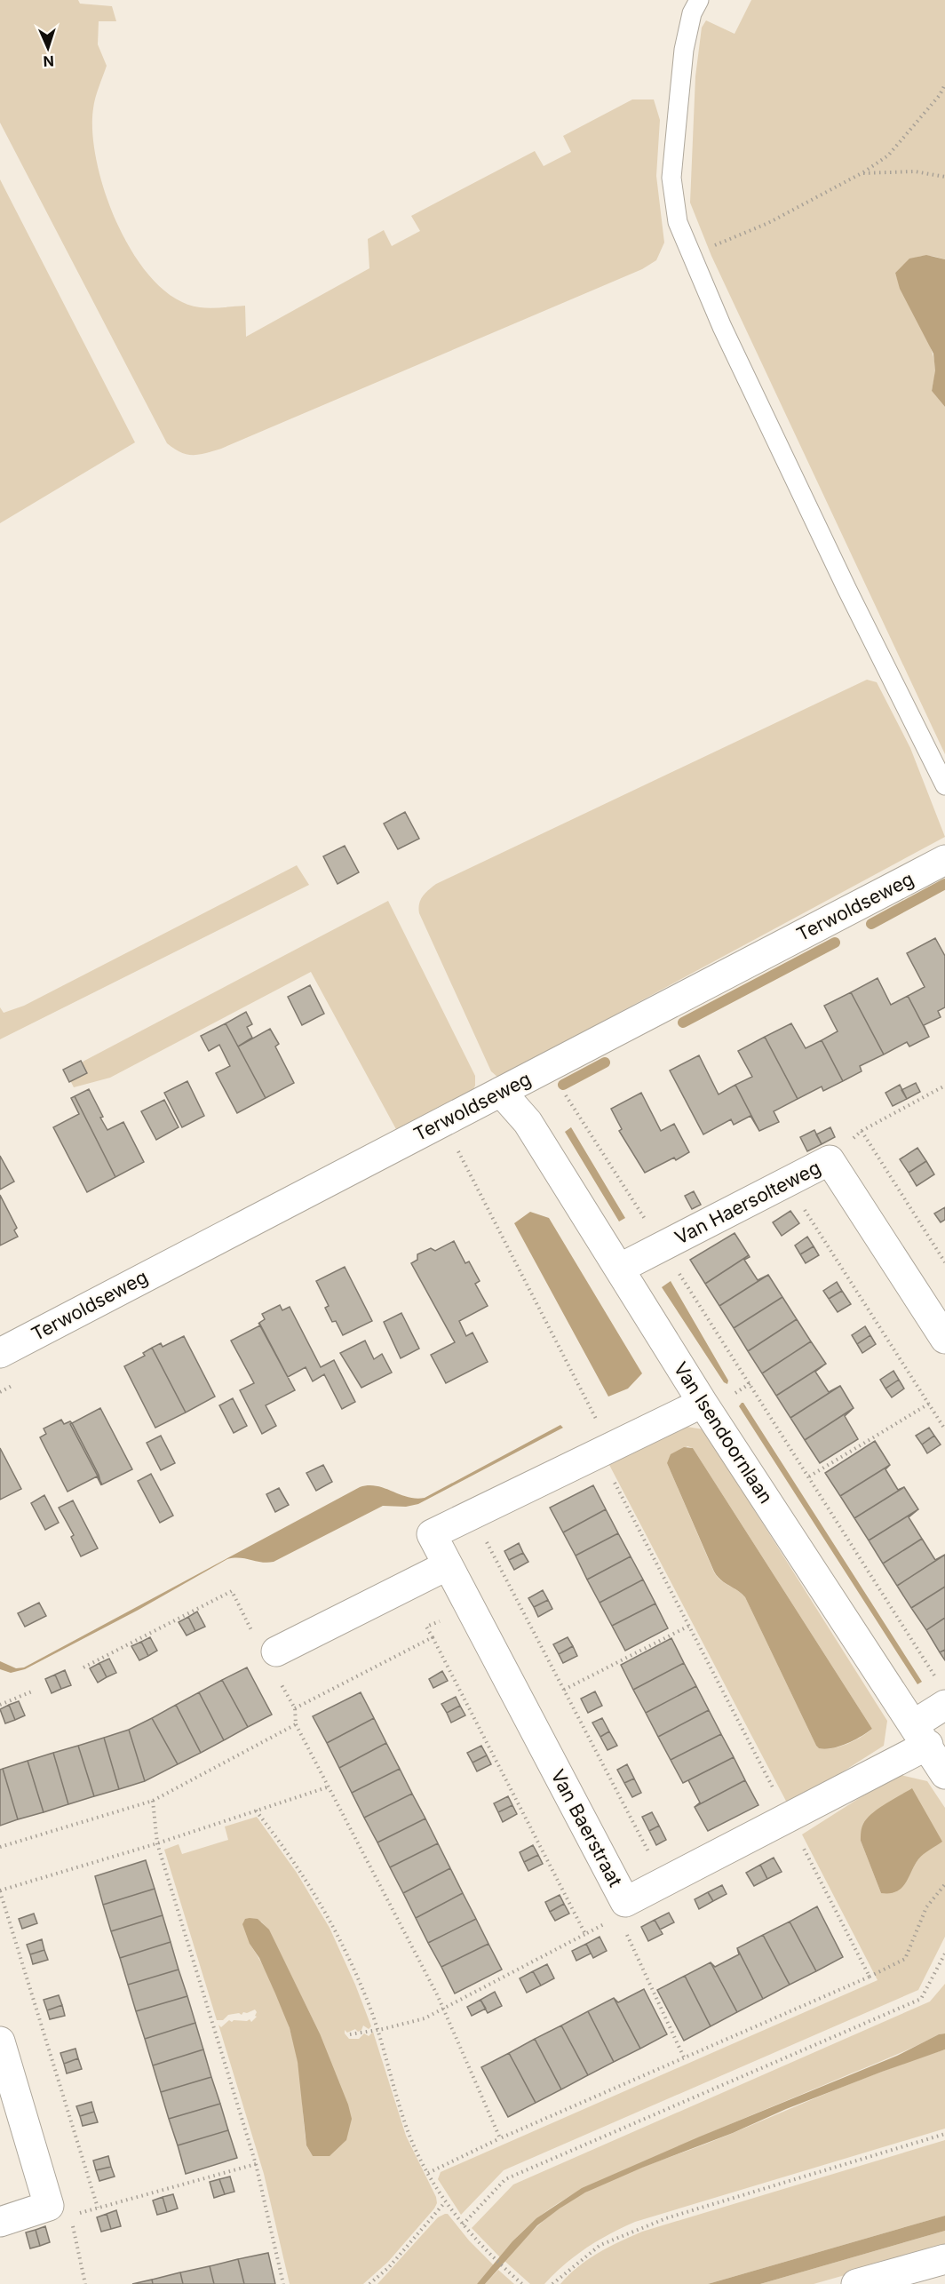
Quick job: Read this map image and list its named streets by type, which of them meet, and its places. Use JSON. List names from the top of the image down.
{
  "streets": {
    "street": [
      "Terwoldseweg",
      "Van Haersolteweg",
      "Van Isendoornlaan",
      "Van Baerstraat"
    ]
  },
  "crossings": [
    ["Terwoldseweg", "Van Isendoornlaan"],
    ["Van Haersolteweg", "Van Isendoornlaan"],
    ["Van Isendoornlaan", "Van Baerstraat"]
  ],
  "north": "bottom"
}
